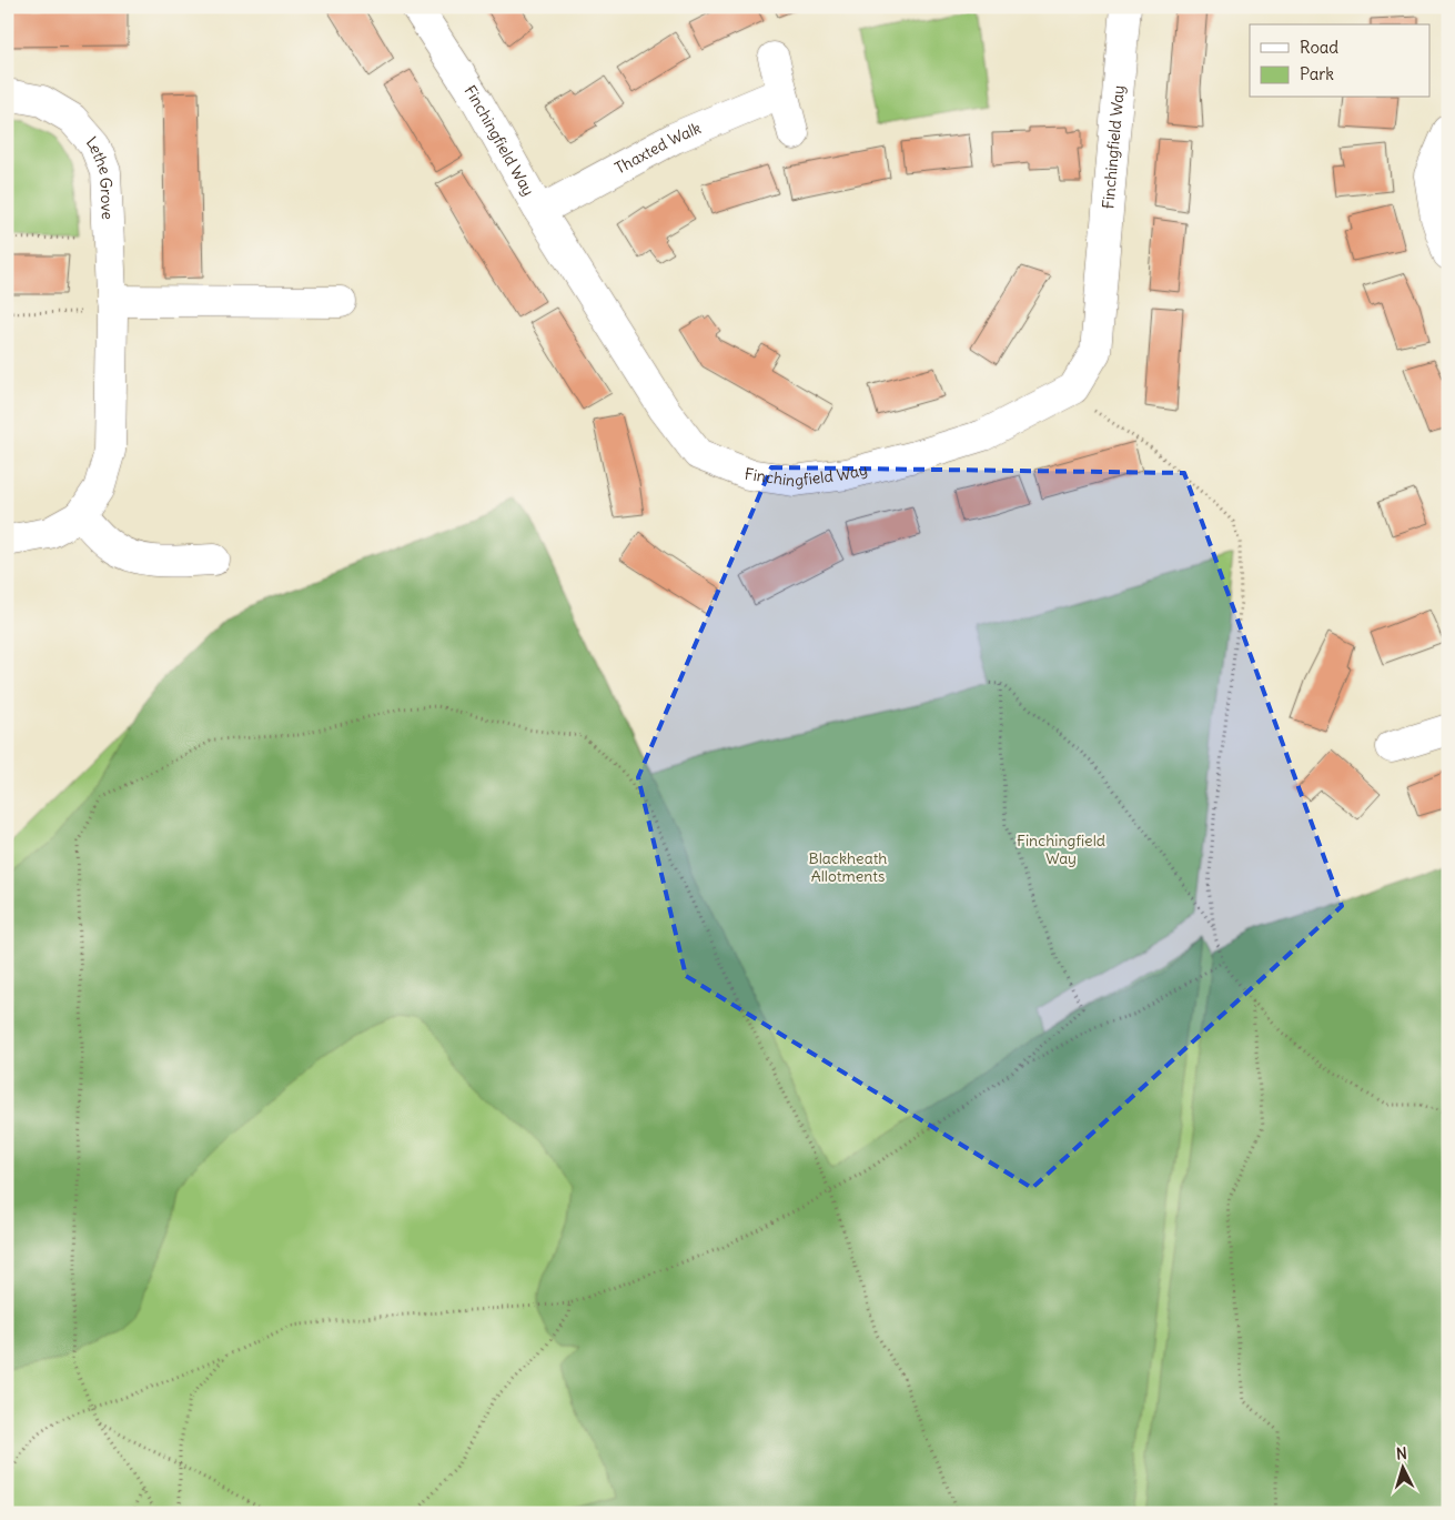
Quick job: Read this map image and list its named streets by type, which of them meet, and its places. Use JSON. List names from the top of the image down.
{
  "streets": {
    "street": ["Finchingfield Way", "Thaxted Walk", "Lethe Grove"]
  },
  "crossings": [
    ["Finchingfield Way", "Thaxted Walk"]
  ],
  "parks": ["Finchingfield Way", "Blackheath Allotments"],
  "legend": ["Road", "Park"],
  "north": "top"
}
